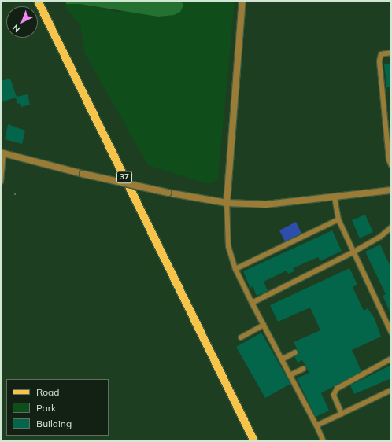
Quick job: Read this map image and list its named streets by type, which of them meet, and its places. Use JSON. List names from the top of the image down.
{
  "streets": {
    "main road": ["37"]
  },
  "legend": ["Road", "Park", "Building"],
  "north": "bottom left"
}
